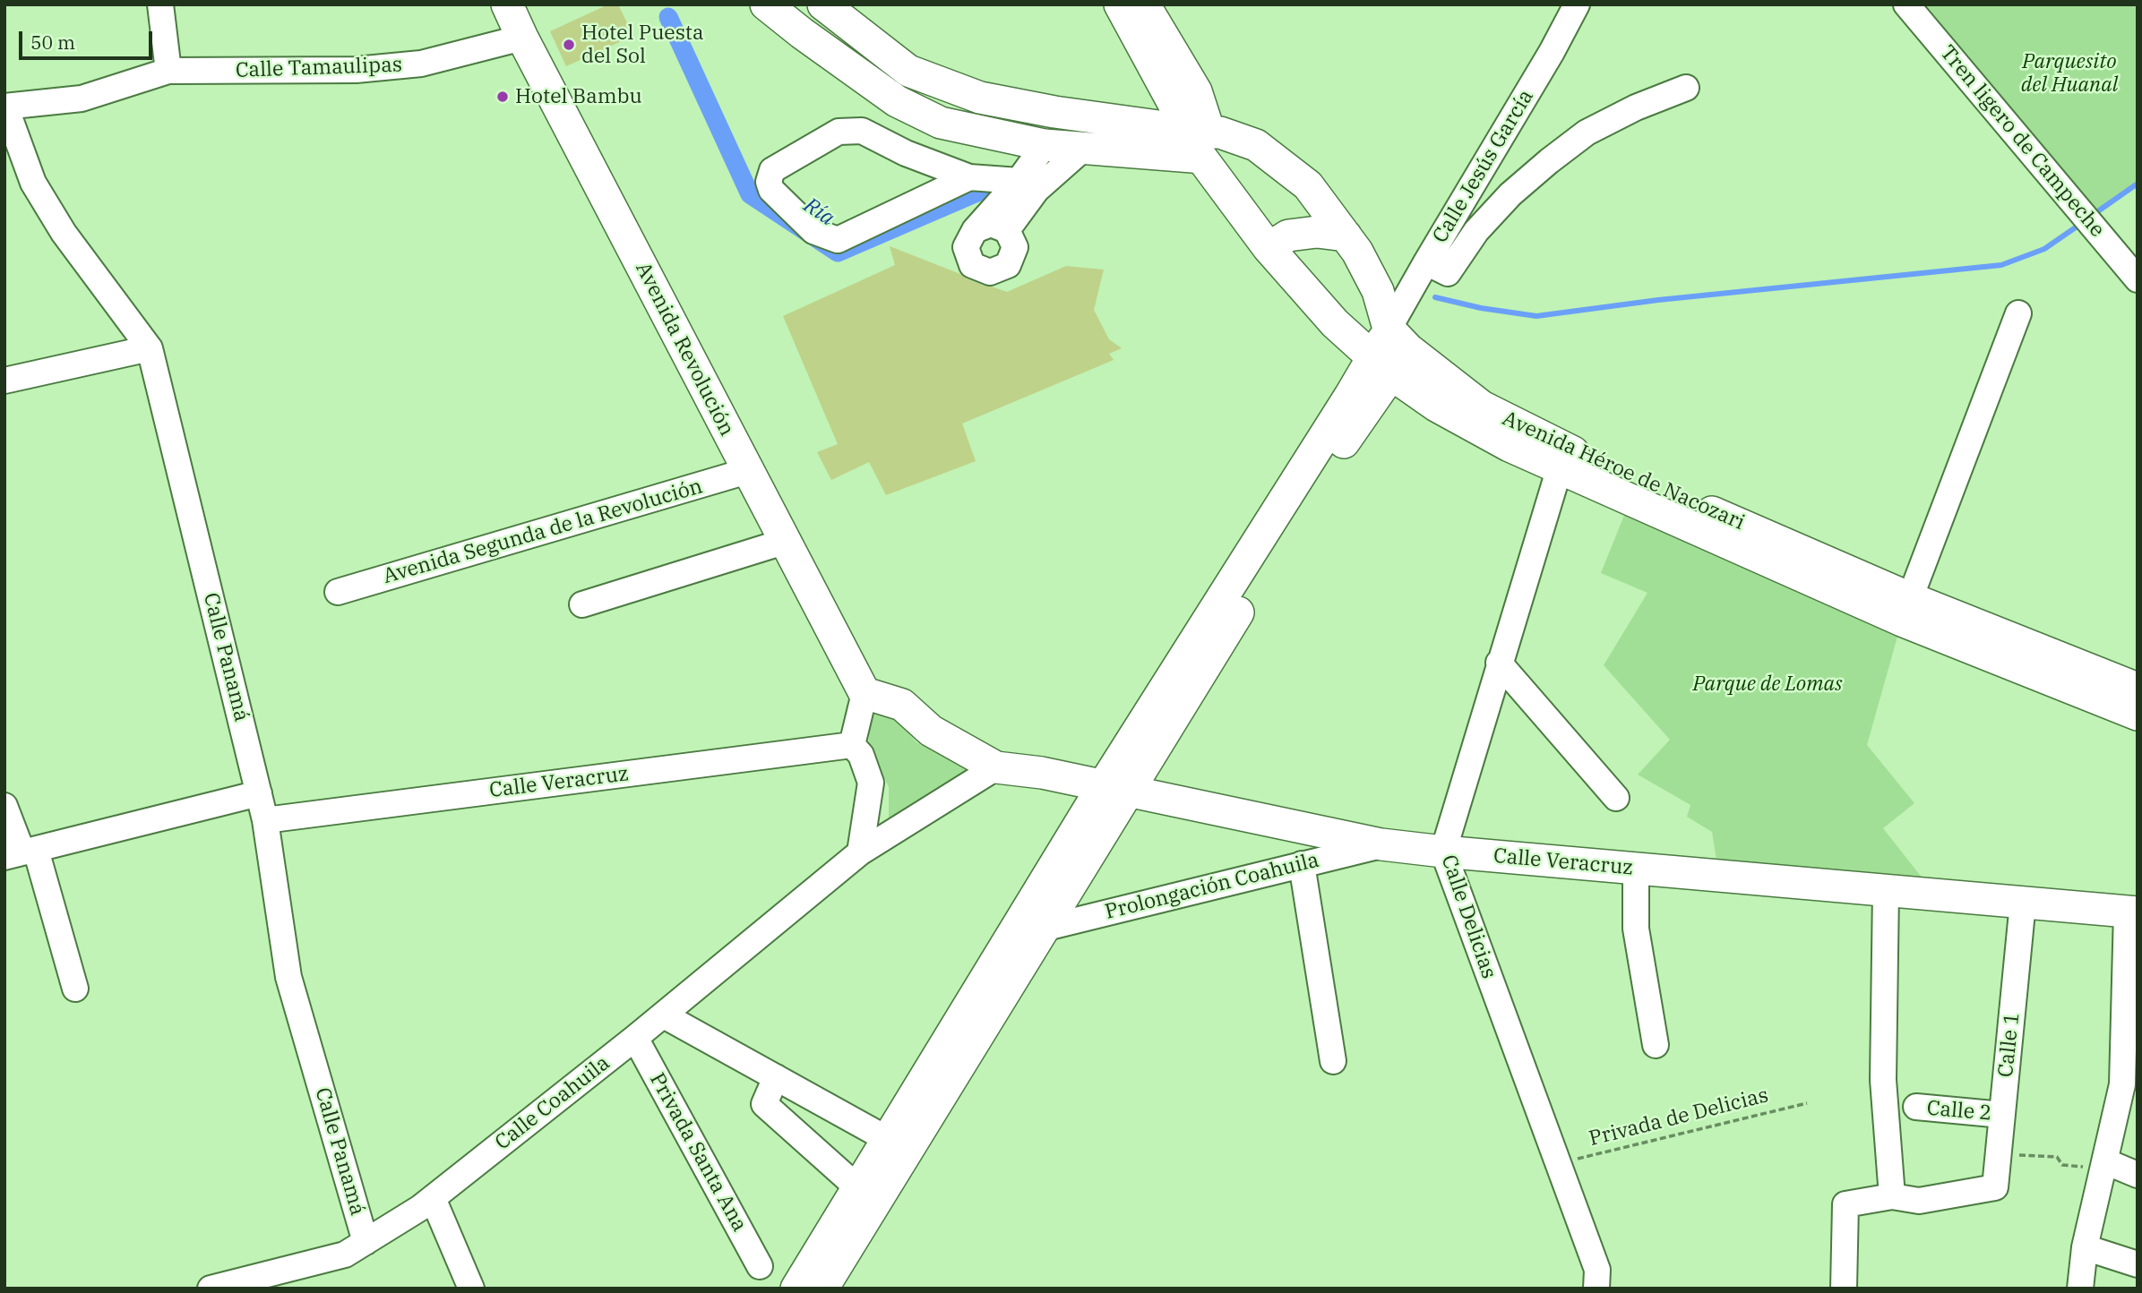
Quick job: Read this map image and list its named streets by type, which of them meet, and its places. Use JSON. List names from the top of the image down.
{
  "streets": {
    "main road": ["Avenida Revolución", "Avenida Héroe de Nacozari", "Calle Veracruz"],
    "street": [
      "Calle Tamaulipas",
      "Tren ligero de Campeche",
      "Calle Jesús García",
      "Avenida Segunda de la Revolución",
      "Calle Panamá",
      "Prolongación Coahuila",
      "Calle Delicias",
      "Calle 1",
      "Calle Coahuila",
      "Calle 2",
      "Privada Santa Ana"
    ],
    "path": ["Privada de Delicias"]
  },
  "crossings": [
    ["Calle Tamaulipas", "Avenida Revolución"],
    ["Calle Tamaulipas", "Calle Panamá"],
    ["Calle Jesús García", "Avenida Héroe de Nacozari"],
    ["Avenida Revolución", "Avenida Segunda de la Revolución"],
    ["Avenida Héroe de Nacozari", "Calle Delicias"],
    ["Calle Panamá", "Calle Veracruz"],
    ["Calle Panamá", "Calle Coahuila"],
    ["Calle Veracruz", "Prolongación Coahuila"],
    ["Calle Veracruz", "Calle Delicias"],
    ["Calle Veracruz", "Calle 1"],
    ["Calle Veracruz", "Calle Coahuila"],
    ["Calle Delicias", "Privada de Delicias"],
    ["Calle 1", "Calle 2"],
    ["Calle Coahuila", "Privada Santa Ana"]
  ],
  "water": ["Ría"],
  "parks": ["Parquesito del Huanal", "Parque de Lomas"],
  "places": ["Hotel Puesta del Sol", "Hotel Bambu"],
  "scale_bar": "50 m"
}
